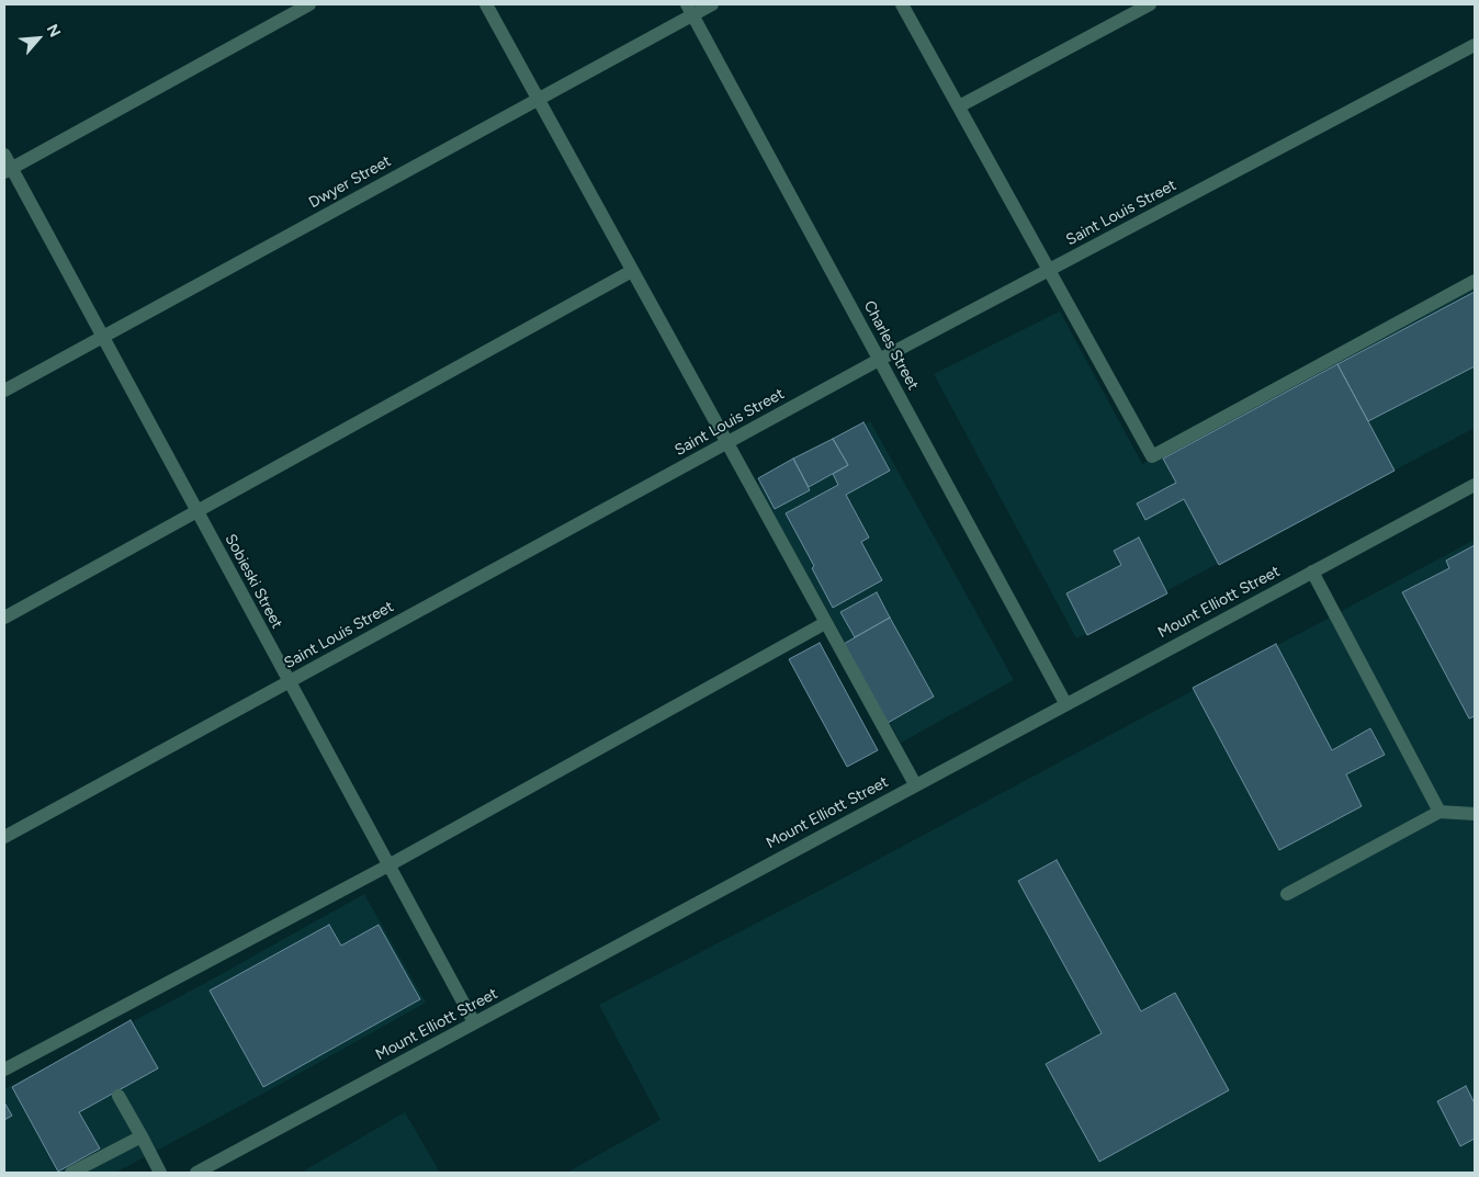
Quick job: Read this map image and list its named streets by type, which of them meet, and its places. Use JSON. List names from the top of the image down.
{
  "streets": {
    "street": [
      "Dwyer Street",
      "Saint Louis Street",
      "Charles Street",
      "Sobieski Street",
      "Mount Elliott Street"
    ]
  },
  "crossings": [
    ["Dwyer Street", "Charles Street"],
    ["Dwyer Street", "Sobieski Street"],
    ["Saint Louis Street", "Charles Street"],
    ["Saint Louis Street", "Sobieski Street"],
    ["Charles Street", "Mount Elliott Street"],
    ["Sobieski Street", "Mount Elliott Street"]
  ],
  "north": "top right"
}
